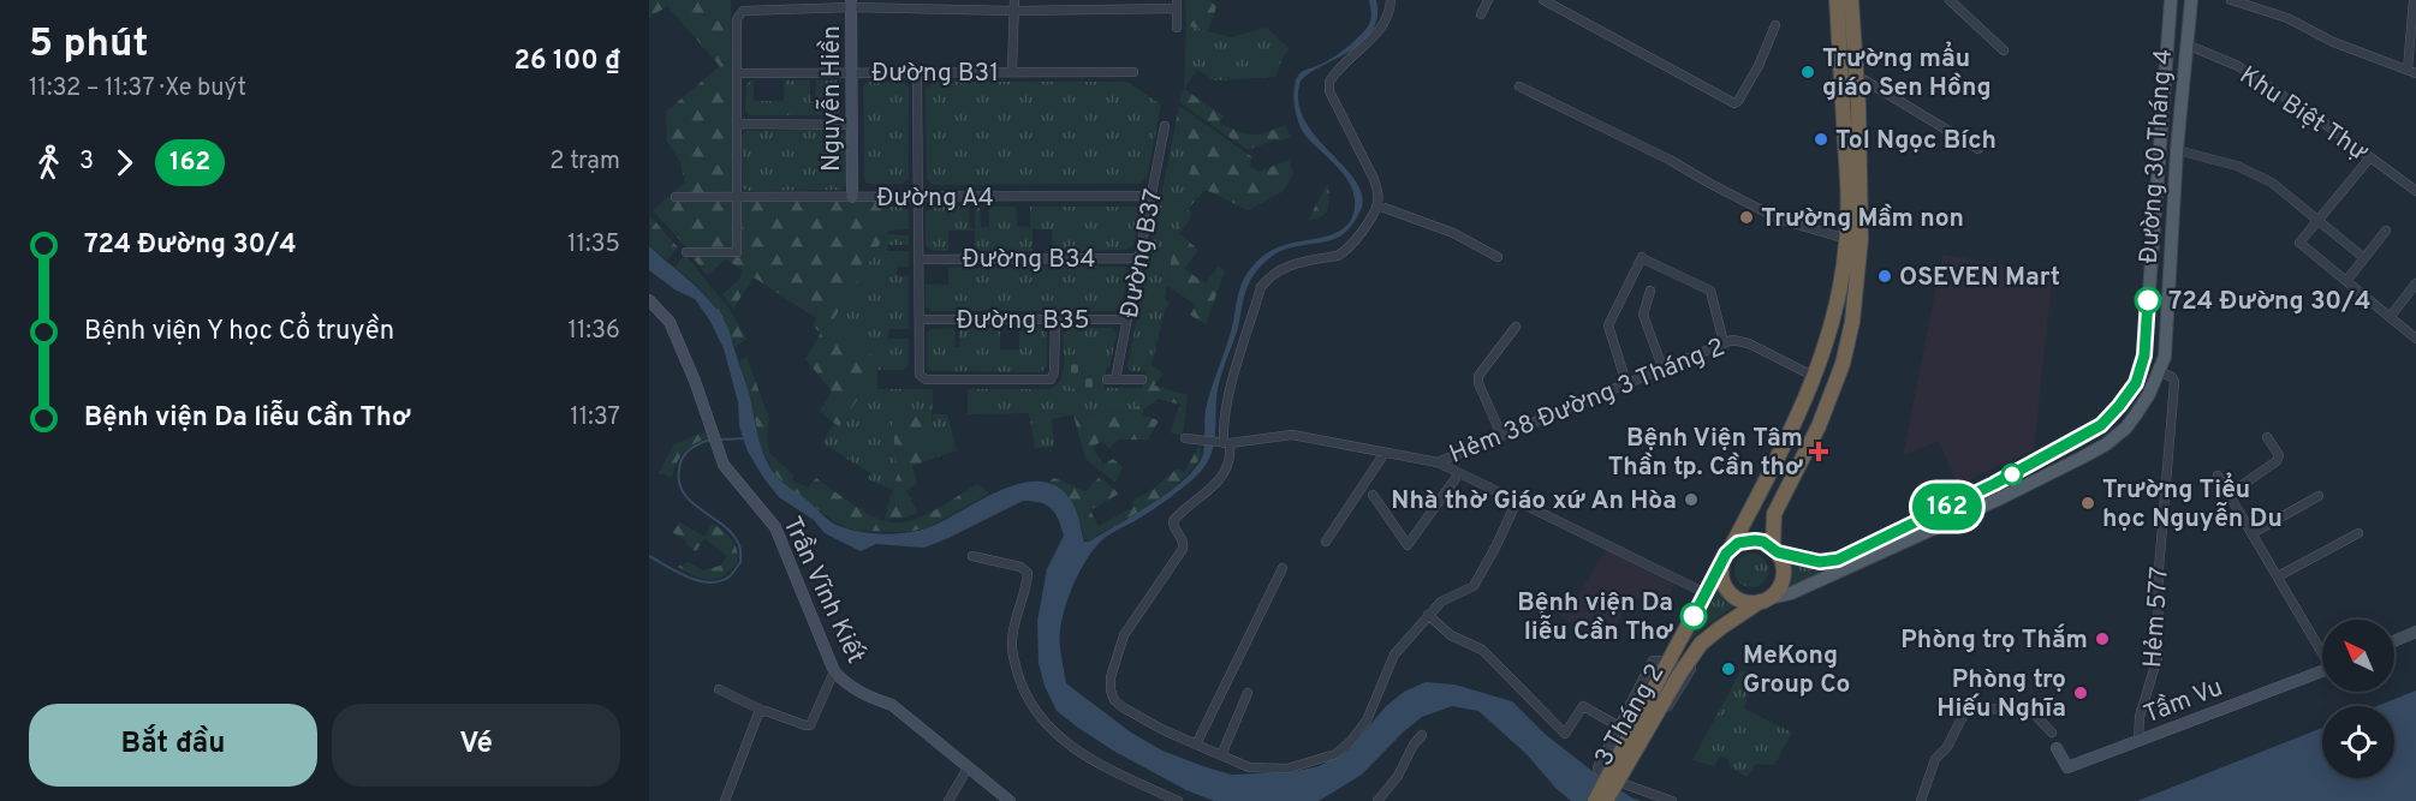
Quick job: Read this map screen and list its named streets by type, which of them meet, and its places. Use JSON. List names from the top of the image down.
{
  "streets": {
    "highway": ["3 Tháng 2"],
    "main road": ["Đường 30 Tháng 4"],
    "street": [
      "Đường B31",
      "Nguyễn Hiền",
      "Khu Biệt Thự",
      "Đường A4",
      "Đường B37",
      "Đường B34",
      "Đường B35",
      "Hẻm 38 Đường 3 Tháng 2",
      "Trần Vĩnh Kiết",
      "Hẻm 577",
      "Tầm Vu"
    ]
  },
  "crossings": [
    ["Đường B31", "Nguyễn Hiền"],
    ["Nguyễn Hiền", "Đường A4"],
    ["Khu Biệt Thự", "Đường 30 Tháng 4"],
    ["Đường 30 Tháng 4", "Hẻm 577"],
    ["Đường 30 Tháng 4", "3 Tháng 2"],
    ["Đường A4", "Đường B37"],
    ["Đường B37", "Đường B34"],
    ["Đường B37", "Đường B35"],
    ["Hẻm 577", "Tầm Vu"]
  ],
  "places": {
    "other": [
      "Trường mẩu giáo Sen Hồng",
      "Tol Ngọc Bích",
      "Trường Mầm non",
      "OSEVEN Mart",
      "724 Đường 30/4",
      "Nhà thờ Giáo xứ An Hòa",
      "Trường Tiểu học Nguyễn Du",
      "Bệnh viện Da liễu Cần Thơ",
      "Phòng trọ Thắm",
      "MeKong Group Co",
      "Phòng trọ Hiếu Nghĩa"
    ],
    "health": ["Bệnh Viện Tâm Thần tp. Cần thơ"]
  },
  "lines": ["bus line 162"],
  "north": "top left",
  "page": {
    "heading": ["5 phút", "11:32 – 11:37 · Xe buýt", "26 100 ₫"],
    "on_map": "162",
    "legs": ["3", "162", "2 trạm"],
    "list": [
      {
        "name": "724 Đường 30/4",
        "value": "11:35"
      },
      {
        "name": "Bệnh viện Y học Cổ truyền",
        "value": "11:36"
      },
      {
        "name": "Bệnh viện Da liễu Cần Thơ",
        "value": "11:37"
      }
    ],
    "buttons": ["Bắt đầu", "Vé"]
  }
}
